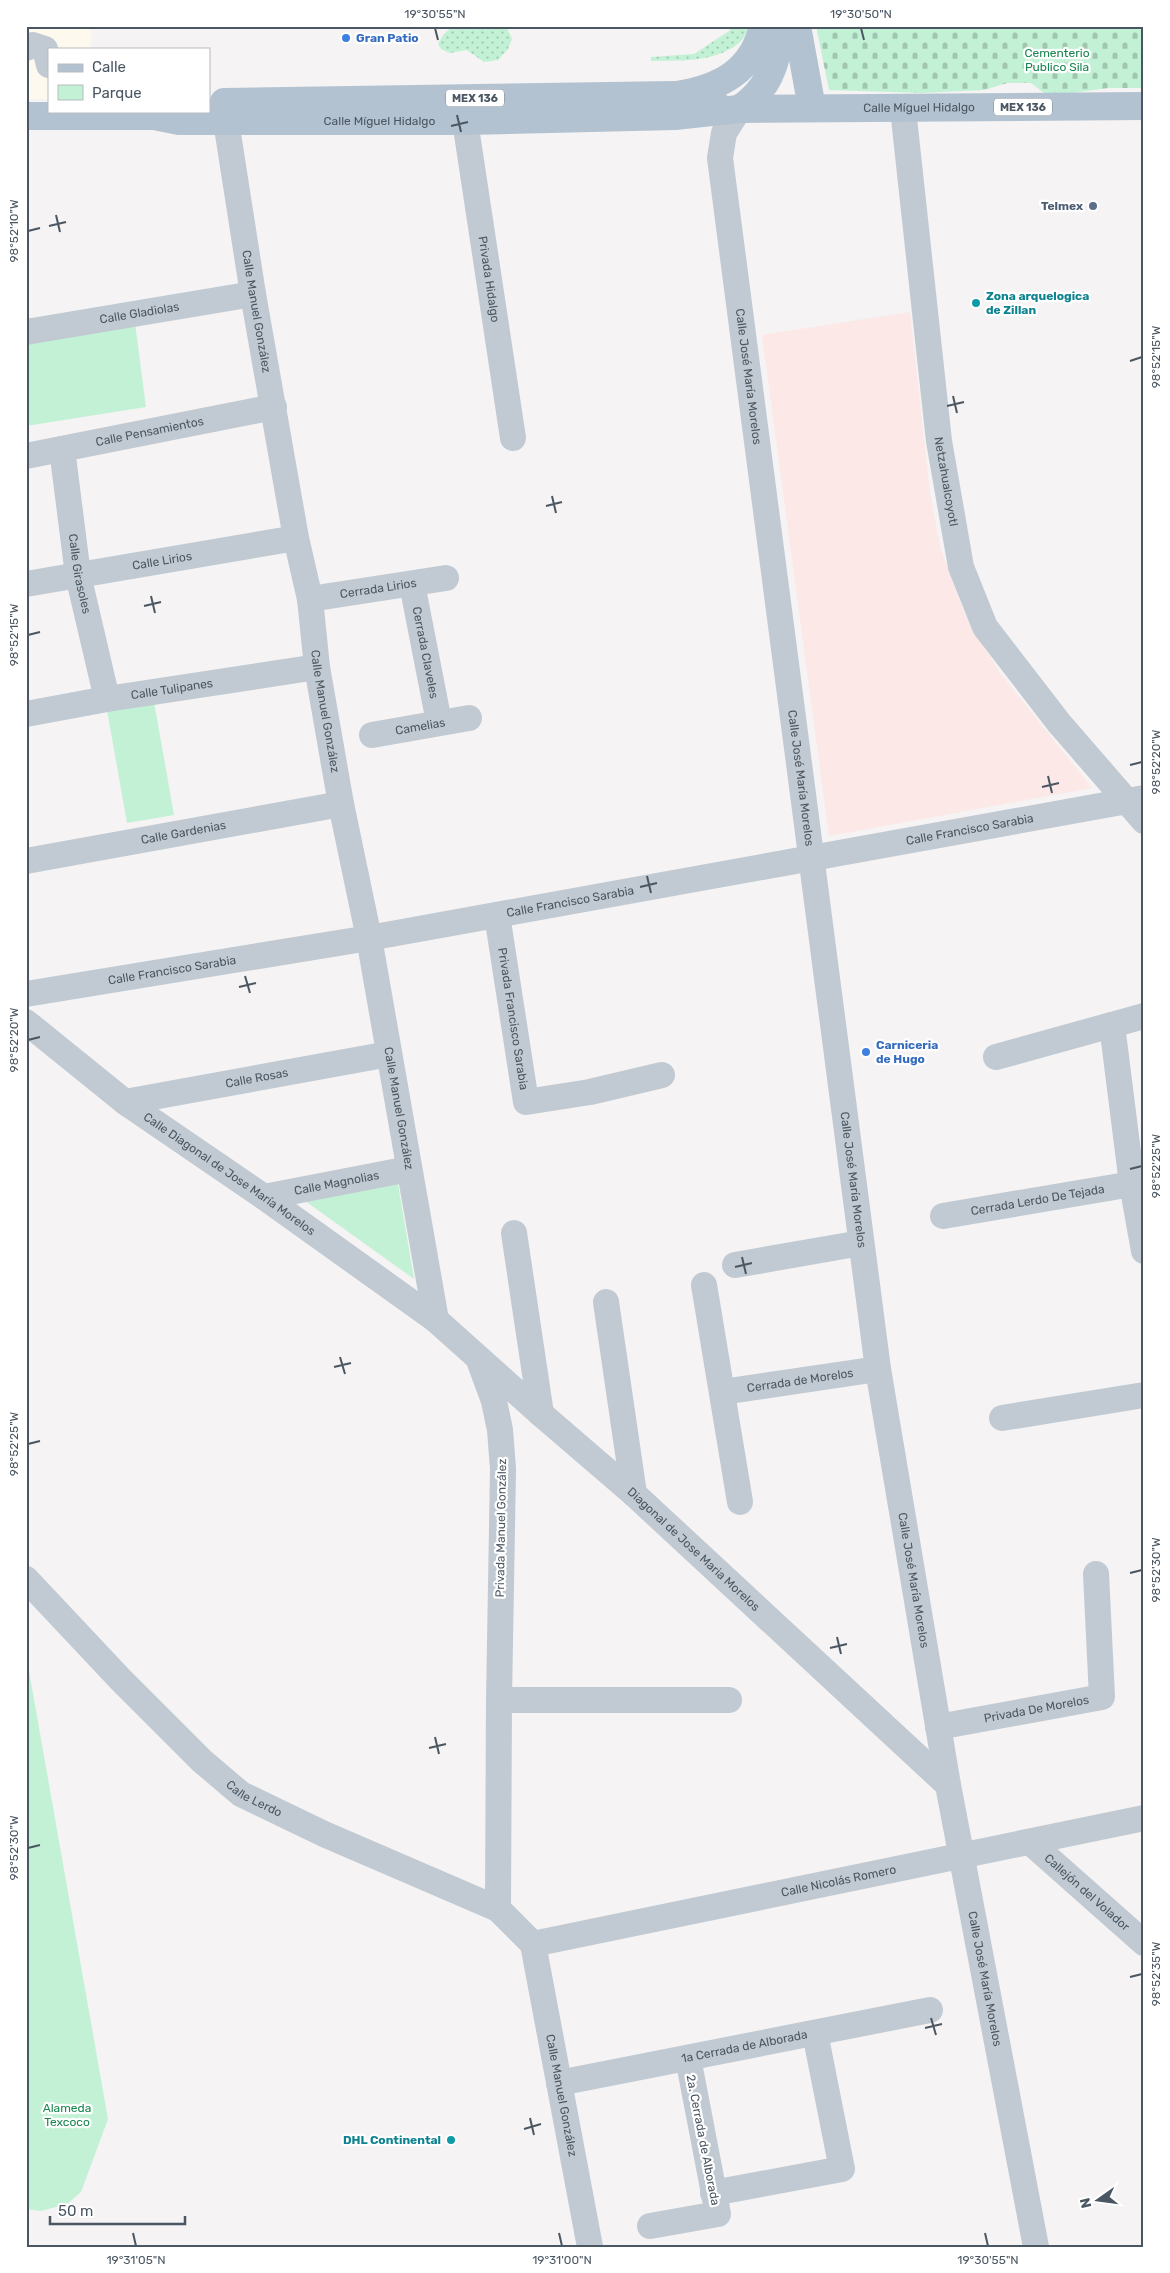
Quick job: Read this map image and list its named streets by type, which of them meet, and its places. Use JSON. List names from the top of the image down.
{
  "streets": {
    "main road": ["MEX 136", "Calle Míguel Hidalgo"],
    "street": [
      "Privada Hidalgo",
      "Calle Manuel González",
      "Calle Gladiolas",
      "Calle José María Morelos",
      "Calle Pensamientos",
      "Netzahualcoyotl",
      "Calle Lirios",
      "Calle Girasoles",
      "Cerrada Lirios",
      "Cerrada Claveles",
      "Calle Tulipanes",
      "Camelias",
      "Calle Francisco Sarabia",
      "Calle Gardenias",
      "Privada Francisco Sarabia",
      "Calle Rosas",
      "Calle Diagonal de Jose María Morelos",
      "Calle Magnolias",
      "Cerrada Lerdo De Tejada",
      "Cerrada de Morelos",
      "Privada Manuel González",
      "Diagonal de Jose Maria Morelos",
      "Privada De Morelos",
      "Calle Lerdo",
      "Calle Nicolás Romero",
      "Callejón del Volador",
      "1a Cerrada de Alborada",
      "2a. Cerrada de Alborada"
    ]
  },
  "crossings": [
    ["Calle Míguel Hidalgo", "Privada Hidalgo"],
    ["Calle Míguel Hidalgo", "Calle Manuel González"],
    ["Calle Míguel Hidalgo", "Calle José María Morelos"],
    ["Calle Míguel Hidalgo", "Netzahualcoyotl"],
    ["Calle Manuel González", "Calle Gladiolas"],
    ["Calle Manuel González", "Calle Pensamientos"],
    ["Calle Manuel González", "Calle Lirios"],
    ["Calle Manuel González", "Cerrada Lirios"],
    ["Calle Manuel González", "Calle Tulipanes"],
    ["Calle Manuel González", "Calle Francisco Sarabia"],
    ["Calle Manuel González", "Calle Gardenias"],
    ["Calle Manuel González", "Calle Rosas"],
    ["Calle Manuel González", "Calle Diagonal de Jose María Morelos"],
    ["Calle Manuel González", "Calle Magnolias"],
    ["Calle Manuel González", "Diagonal de Jose Maria Morelos"],
    ["Calle Manuel González", "Calle Lerdo"],
    ["Calle Manuel González", "Calle Nicolás Romero"],
    ["Calle Manuel González", "1a Cerrada de Alborada"],
    ["Calle José María Morelos", "Calle Francisco Sarabia"],
    ["Calle José María Morelos", "Cerrada de Morelos"],
    ["Calle José María Morelos", "Diagonal de Jose Maria Morelos"],
    ["Calle José María Morelos", "Privada De Morelos"],
    ["Calle José María Morelos", "Calle Nicolás Romero"],
    ["Calle Pensamientos", "Calle Girasoles"],
    ["Netzahualcoyotl", "Calle Francisco Sarabia"],
    ["Calle Lirios", "Calle Girasoles"],
    ["Calle Girasoles", "Calle Tulipanes"],
    ["Cerrada Lirios", "Cerrada Claveles"],
    ["Cerrada Claveles", "Camelias"],
    ["Calle Francisco Sarabia", "Privada Francisco Sarabia"],
    ["Calle Rosas", "Calle Diagonal de Jose María Morelos"],
    ["Calle Diagonal de Jose María Morelos", "Calle Magnolias"],
    ["Calle Diagonal de Jose María Morelos", "Diagonal de Jose Maria Morelos"],
    ["Privada Manuel González", "Diagonal de Jose Maria Morelos"],
    ["Privada Manuel González", "Calle Lerdo"],
    ["Calle Lerdo", "Calle Nicolás Romero"],
    ["Calle Nicolás Romero", "Callejón del Volador"],
    ["1a Cerrada de Alborada", "2a. Cerrada de Alborada"]
  ],
  "parks": ["Cementerio Publico Sila", "Alameda Texcoco"],
  "places": [
    "Gran Patio",
    "Telmex",
    "Zona arquelogica de Zillan",
    "Carniceria de Hugo",
    "DHL Continental"
  ],
  "legend": ["Calle", "Parque"],
  "scale_bar": "50 m",
  "north": "left",
  "coordinates": [
    "19°30'55\"N",
    "19°30'50\"N",
    "98°52'10\"W",
    "98°52'15\"W",
    "98°52'20\"W",
    "98°52'25\"W",
    "98°52'30\"W",
    "98°52'35\"W",
    "19°31'05\"N",
    "19°31'00\"N"
  ]
}
